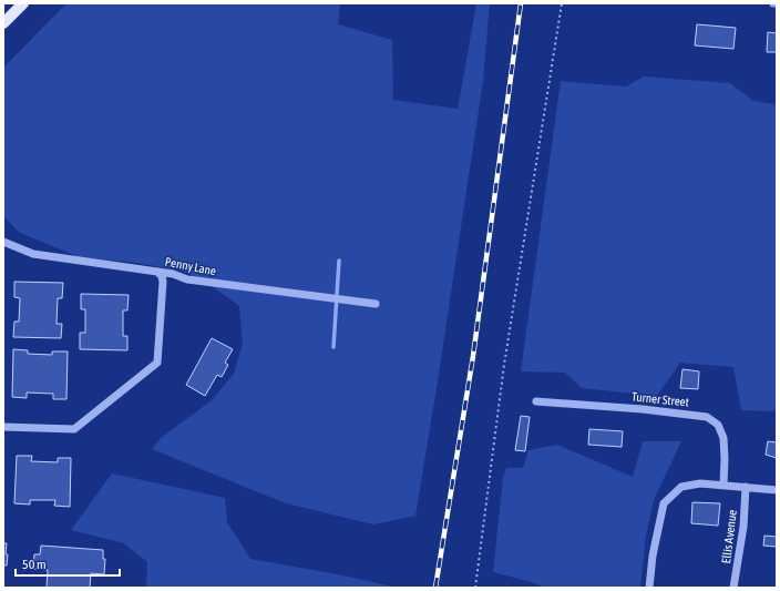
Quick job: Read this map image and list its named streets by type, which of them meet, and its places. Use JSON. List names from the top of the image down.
{
  "streets": {
    "street": ["Penny Lane", "Turner Street", "Ellis Avenue"]
  },
  "scale_bar": "50 m"
}
